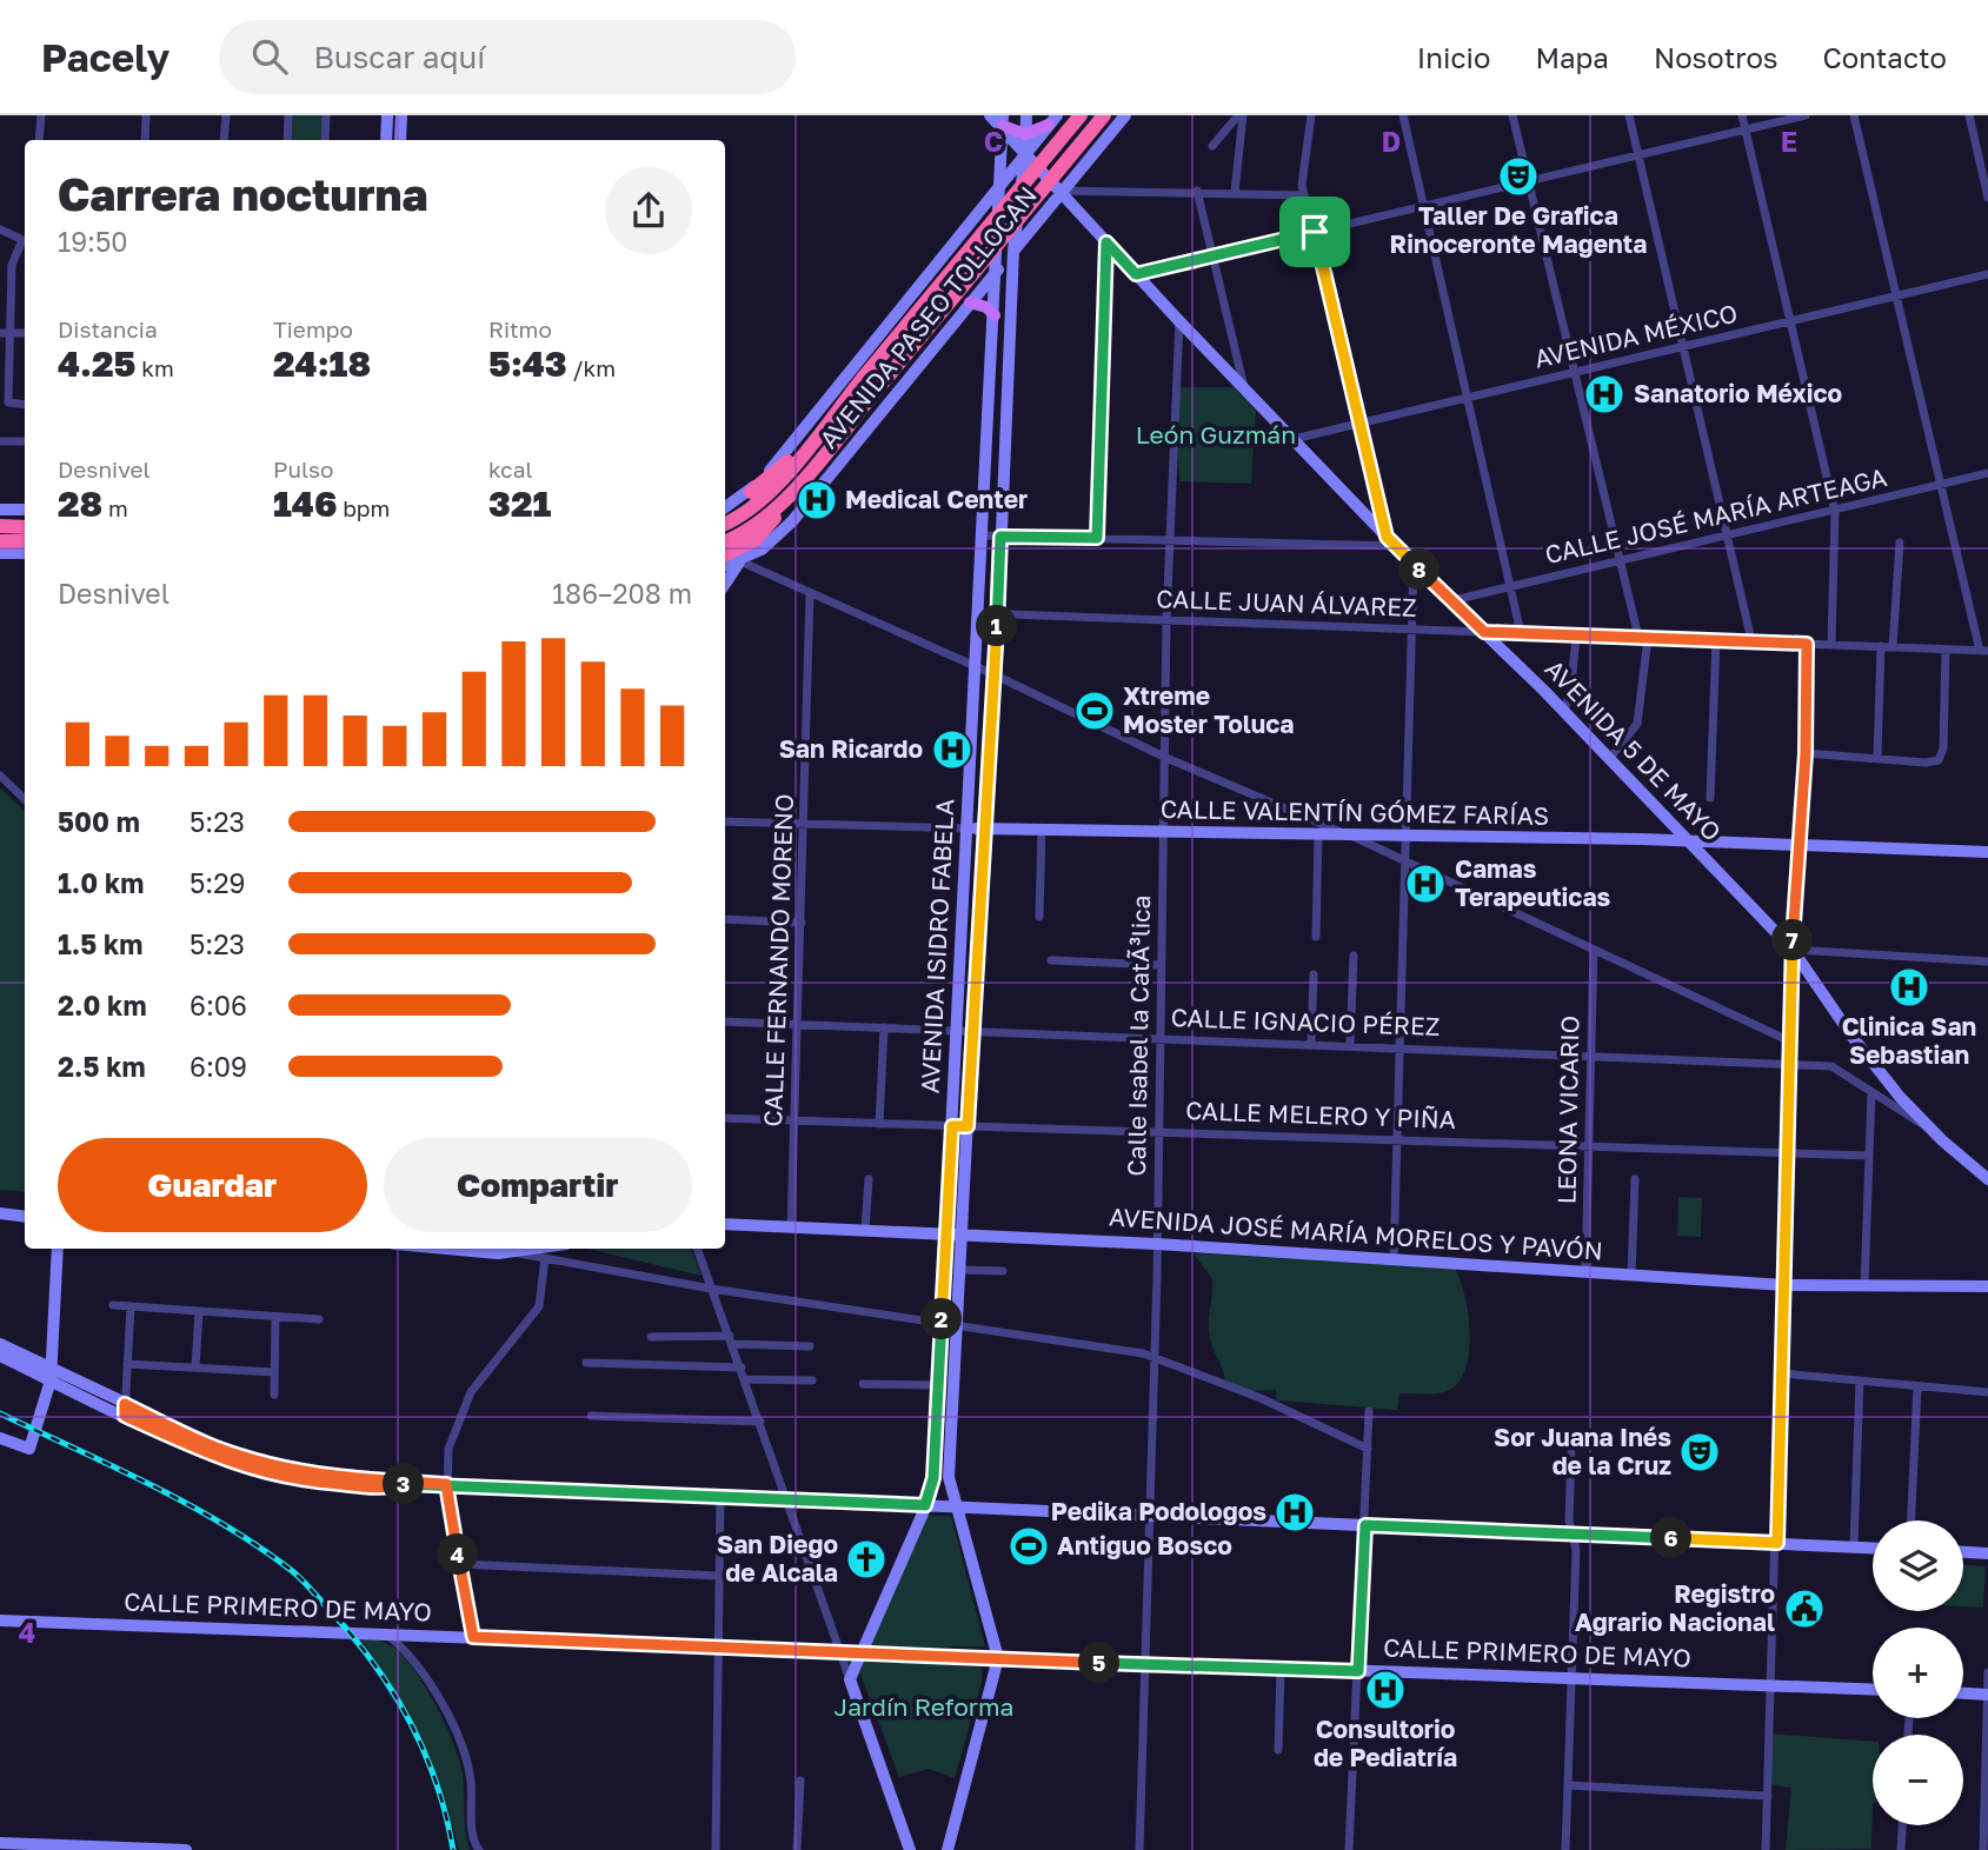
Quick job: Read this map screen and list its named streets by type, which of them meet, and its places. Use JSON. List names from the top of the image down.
{
  "streets": {
    "highway": ["AVENIDA PASEO TOLLOCAN"],
    "main road": [
      "AVENIDA 5 DE MAYO",
      "CALLE VALENTÍN GÓMEZ FARÍAS",
      "AVENIDA ISIDRO FABELA",
      "AVENIDA JOSÉ MARÍA MORELOS Y PAVÓN",
      "CALLE PRIMERO DE MAYO"
    ],
    "street": [
      "AVENIDA MÉXICO",
      "CALLE JOSÉ MARÍA ARTEAGA",
      "CALLE JUAN ÁLVAREZ",
      "CALLE FERNANDO MORENO",
      "CALLE IGNACIO PÉREZ",
      "Calle Isabel la CatÃ³lica",
      "LEONA VICARIO",
      "CALLE MELERO Y PIÑA"
    ]
  },
  "crossings": [
    ["AVENIDA PASEO TOLLOCAN", "AVENIDA 5 DE MAYO"],
    ["AVENIDA PASEO TOLLOCAN", "AVENIDA ISIDRO FABELA"],
    ["AVENIDA MÉXICO", "AVENIDA 5 DE MAYO"],
    ["CALLE JOSÉ MARÍA ARTEAGA", "AVENIDA 5 DE MAYO"],
    ["CALLE JUAN ÁLVAREZ", "AVENIDA 5 DE MAYO"],
    ["CALLE JUAN ÁLVAREZ", "AVENIDA ISIDRO FABELA"],
    ["CALLE JUAN ÁLVAREZ", "Calle Isabel la CatÃ³lica"],
    ["AVENIDA 5 DE MAYO", "CALLE VALENTÍN GÓMEZ FARÍAS"],
    ["AVENIDA 5 DE MAYO", "AVENIDA ISIDRO FABELA"],
    ["AVENIDA 5 DE MAYO", "Calle Isabel la CatÃ³lica"],
    ["CALLE VALENTÍN GÓMEZ FARÍAS", "AVENIDA ISIDRO FABELA"],
    ["CALLE VALENTÍN GÓMEZ FARÍAS", "CALLE FERNANDO MORENO"],
    ["CALLE VALENTÍN GÓMEZ FARÍAS", "Calle Isabel la CatÃ³lica"],
    ["AVENIDA ISIDRO FABELA", "CALLE IGNACIO PÉREZ"],
    ["AVENIDA ISIDRO FABELA", "CALLE MELERO Y PIÑA"],
    ["AVENIDA ISIDRO FABELA", "AVENIDA JOSÉ MARÍA MORELOS Y PAVÓN"],
    ["AVENIDA ISIDRO FABELA", "CALLE PRIMERO DE MAYO"],
    ["CALLE FERNANDO MORENO", "CALLE IGNACIO PÉREZ"],
    ["CALLE FERNANDO MORENO", "CALLE MELERO Y PIÑA"],
    ["CALLE FERNANDO MORENO", "AVENIDA JOSÉ MARÍA MORELOS Y PAVÓN"],
    ["CALLE IGNACIO PÉREZ", "Calle Isabel la CatÃ³lica"],
    ["CALLE IGNACIO PÉREZ", "LEONA VICARIO"],
    ["Calle Isabel la CatÃ³lica", "CALLE MELERO Y PIÑA"],
    ["Calle Isabel la CatÃ³lica", "AVENIDA JOSÉ MARÍA MORELOS Y PAVÓN"],
    ["Calle Isabel la CatÃ³lica", "CALLE PRIMERO DE MAYO"],
    ["LEONA VICARIO", "CALLE MELERO Y PIÑA"],
    ["LEONA VICARIO", "AVENIDA JOSÉ MARÍA MORELOS Y PAVÓN"]
  ],
  "parks": ["León Guzmán", "Jardín Reforma"],
  "places": {
    "theatre": ["Taller De Grafica Rinoceronte Magenta", "Sor Juana Inés de la Cruz"],
    "hospital": [
      "Sanatorio México",
      "Medical Center",
      "San Ricardo",
      "Camas Terapeuticas",
      "Clinica San Sebastian",
      "Pedika Podologos",
      "Consultorio de Pediatría"
    ],
    "sports": ["Xtreme Moster Toluca", "Antiguo Bosco"],
    "church": ["San Diego de Alcala"],
    "public building": ["Registro Agrario Nacional"]
  },
  "page": {
    "header": "Pacely",
    "search": "Buscar aquí",
    "nav": [
      "Inicio",
      "Mapa",
      "Nosotros",
      "Contacto"
    ],
    "heading": ["Carrera nocturna", "19:50"],
    "stats": [
      ["Distancia", "4.25 km"],
      ["Tiempo", "24:18"],
      ["Ritmo", "5:43 /km"],
      ["Desnivel", "28 m"],
      ["Pulso", "146 bpm"],
      ["kcal", "321"]
    ],
    "pins": [
      "8",
      "1",
      "7",
      "2",
      "3",
      "6",
      "4",
      "5"
    ],
    "chart": ["Desnivel", "186–208 m"],
    "list": [
      {
        "name": "500 m",
        "note": "5:23"
      },
      {
        "name": "1.0 km",
        "note": "5:29"
      },
      {
        "name": "1.5 km",
        "note": "5:23"
      },
      {
        "name": "2.0 km",
        "note": "6:06"
      },
      {
        "name": "2.5 km",
        "note": "6:09"
      }
    ],
    "buttons": ["Guardar", "Compartir"],
    "map_buttons": ["+", "−"]
  },
  "grid": {
    "columns": ["C", "D", "E"],
    "rows": ["4"]
  }
}
